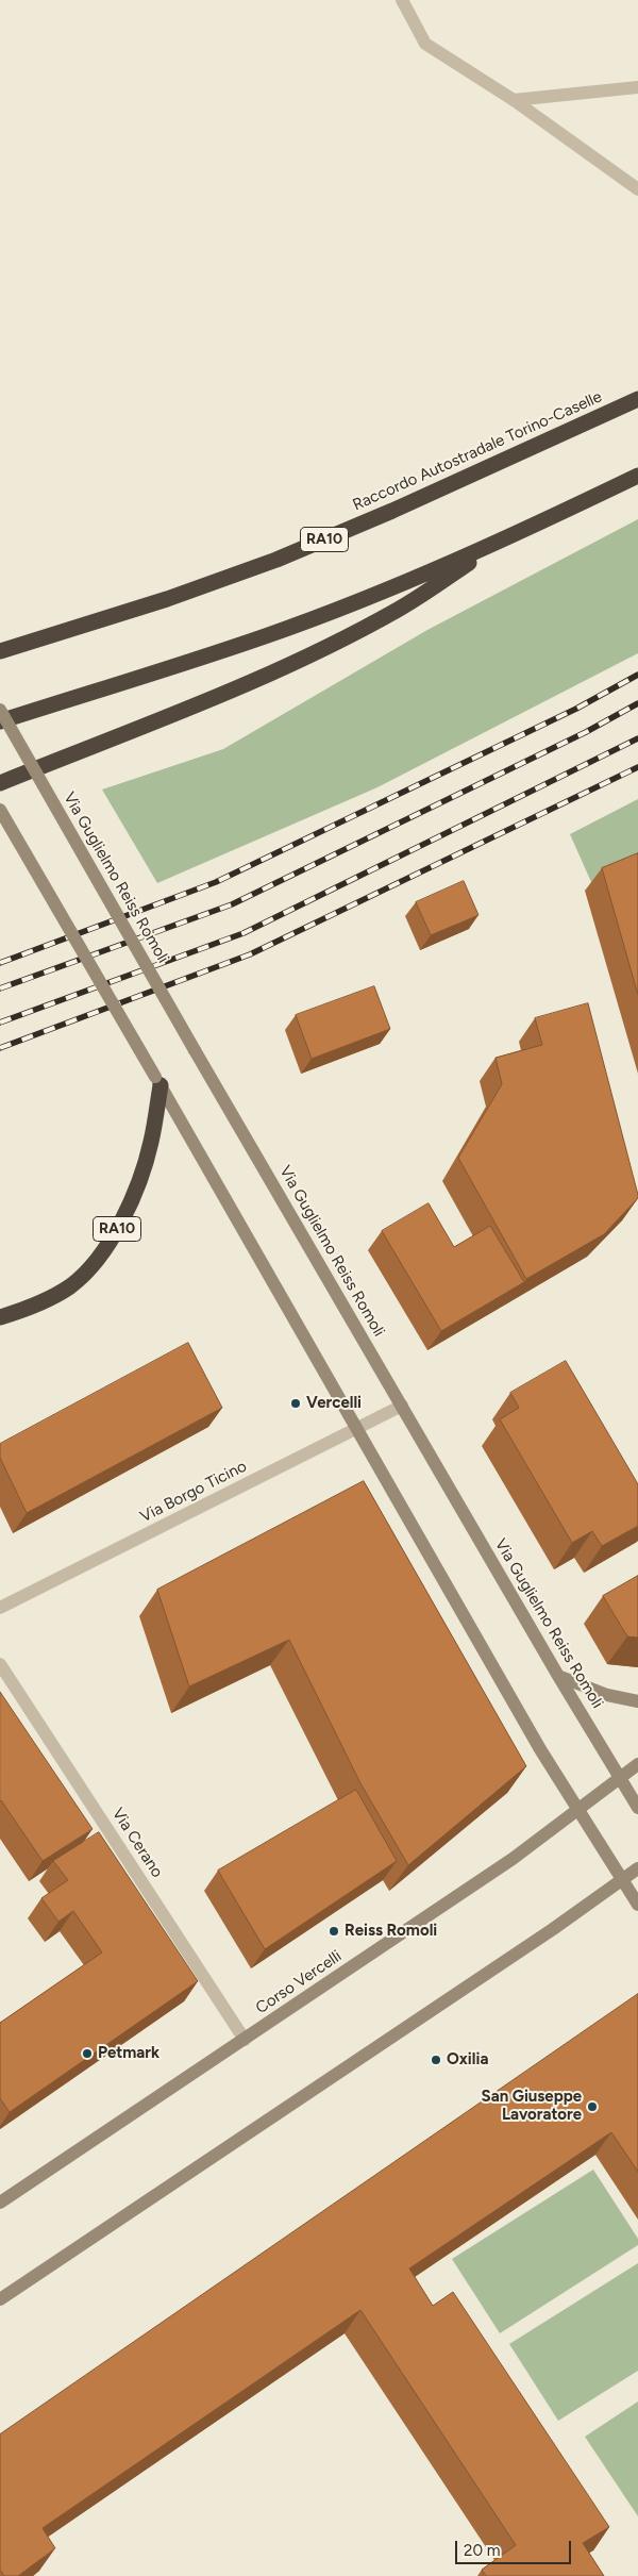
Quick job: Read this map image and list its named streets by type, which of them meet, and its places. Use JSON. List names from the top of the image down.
{
  "streets": {
    "highway": ["Raccordo Autostradale Torino-Caselle", "RA10"],
    "main road": ["Via Guglielmo Reiss Romoli", "Corso Vercelli"],
    "street": ["Via Borgo Ticino", "Via Cerano"]
  },
  "crossings": [
    ["Via Guglielmo Reiss Romoli", "Via Borgo Ticino"],
    ["Via Guglielmo Reiss Romoli", "Corso Vercelli"],
    ["Via Cerano", "Corso Vercelli"]
  ],
  "places": [
    "Vercelli",
    "Reiss Romoli",
    "Petmark",
    "Oxilia",
    "San Giuseppe Lavoratore"
  ],
  "scale_bar": "20 m"
}
